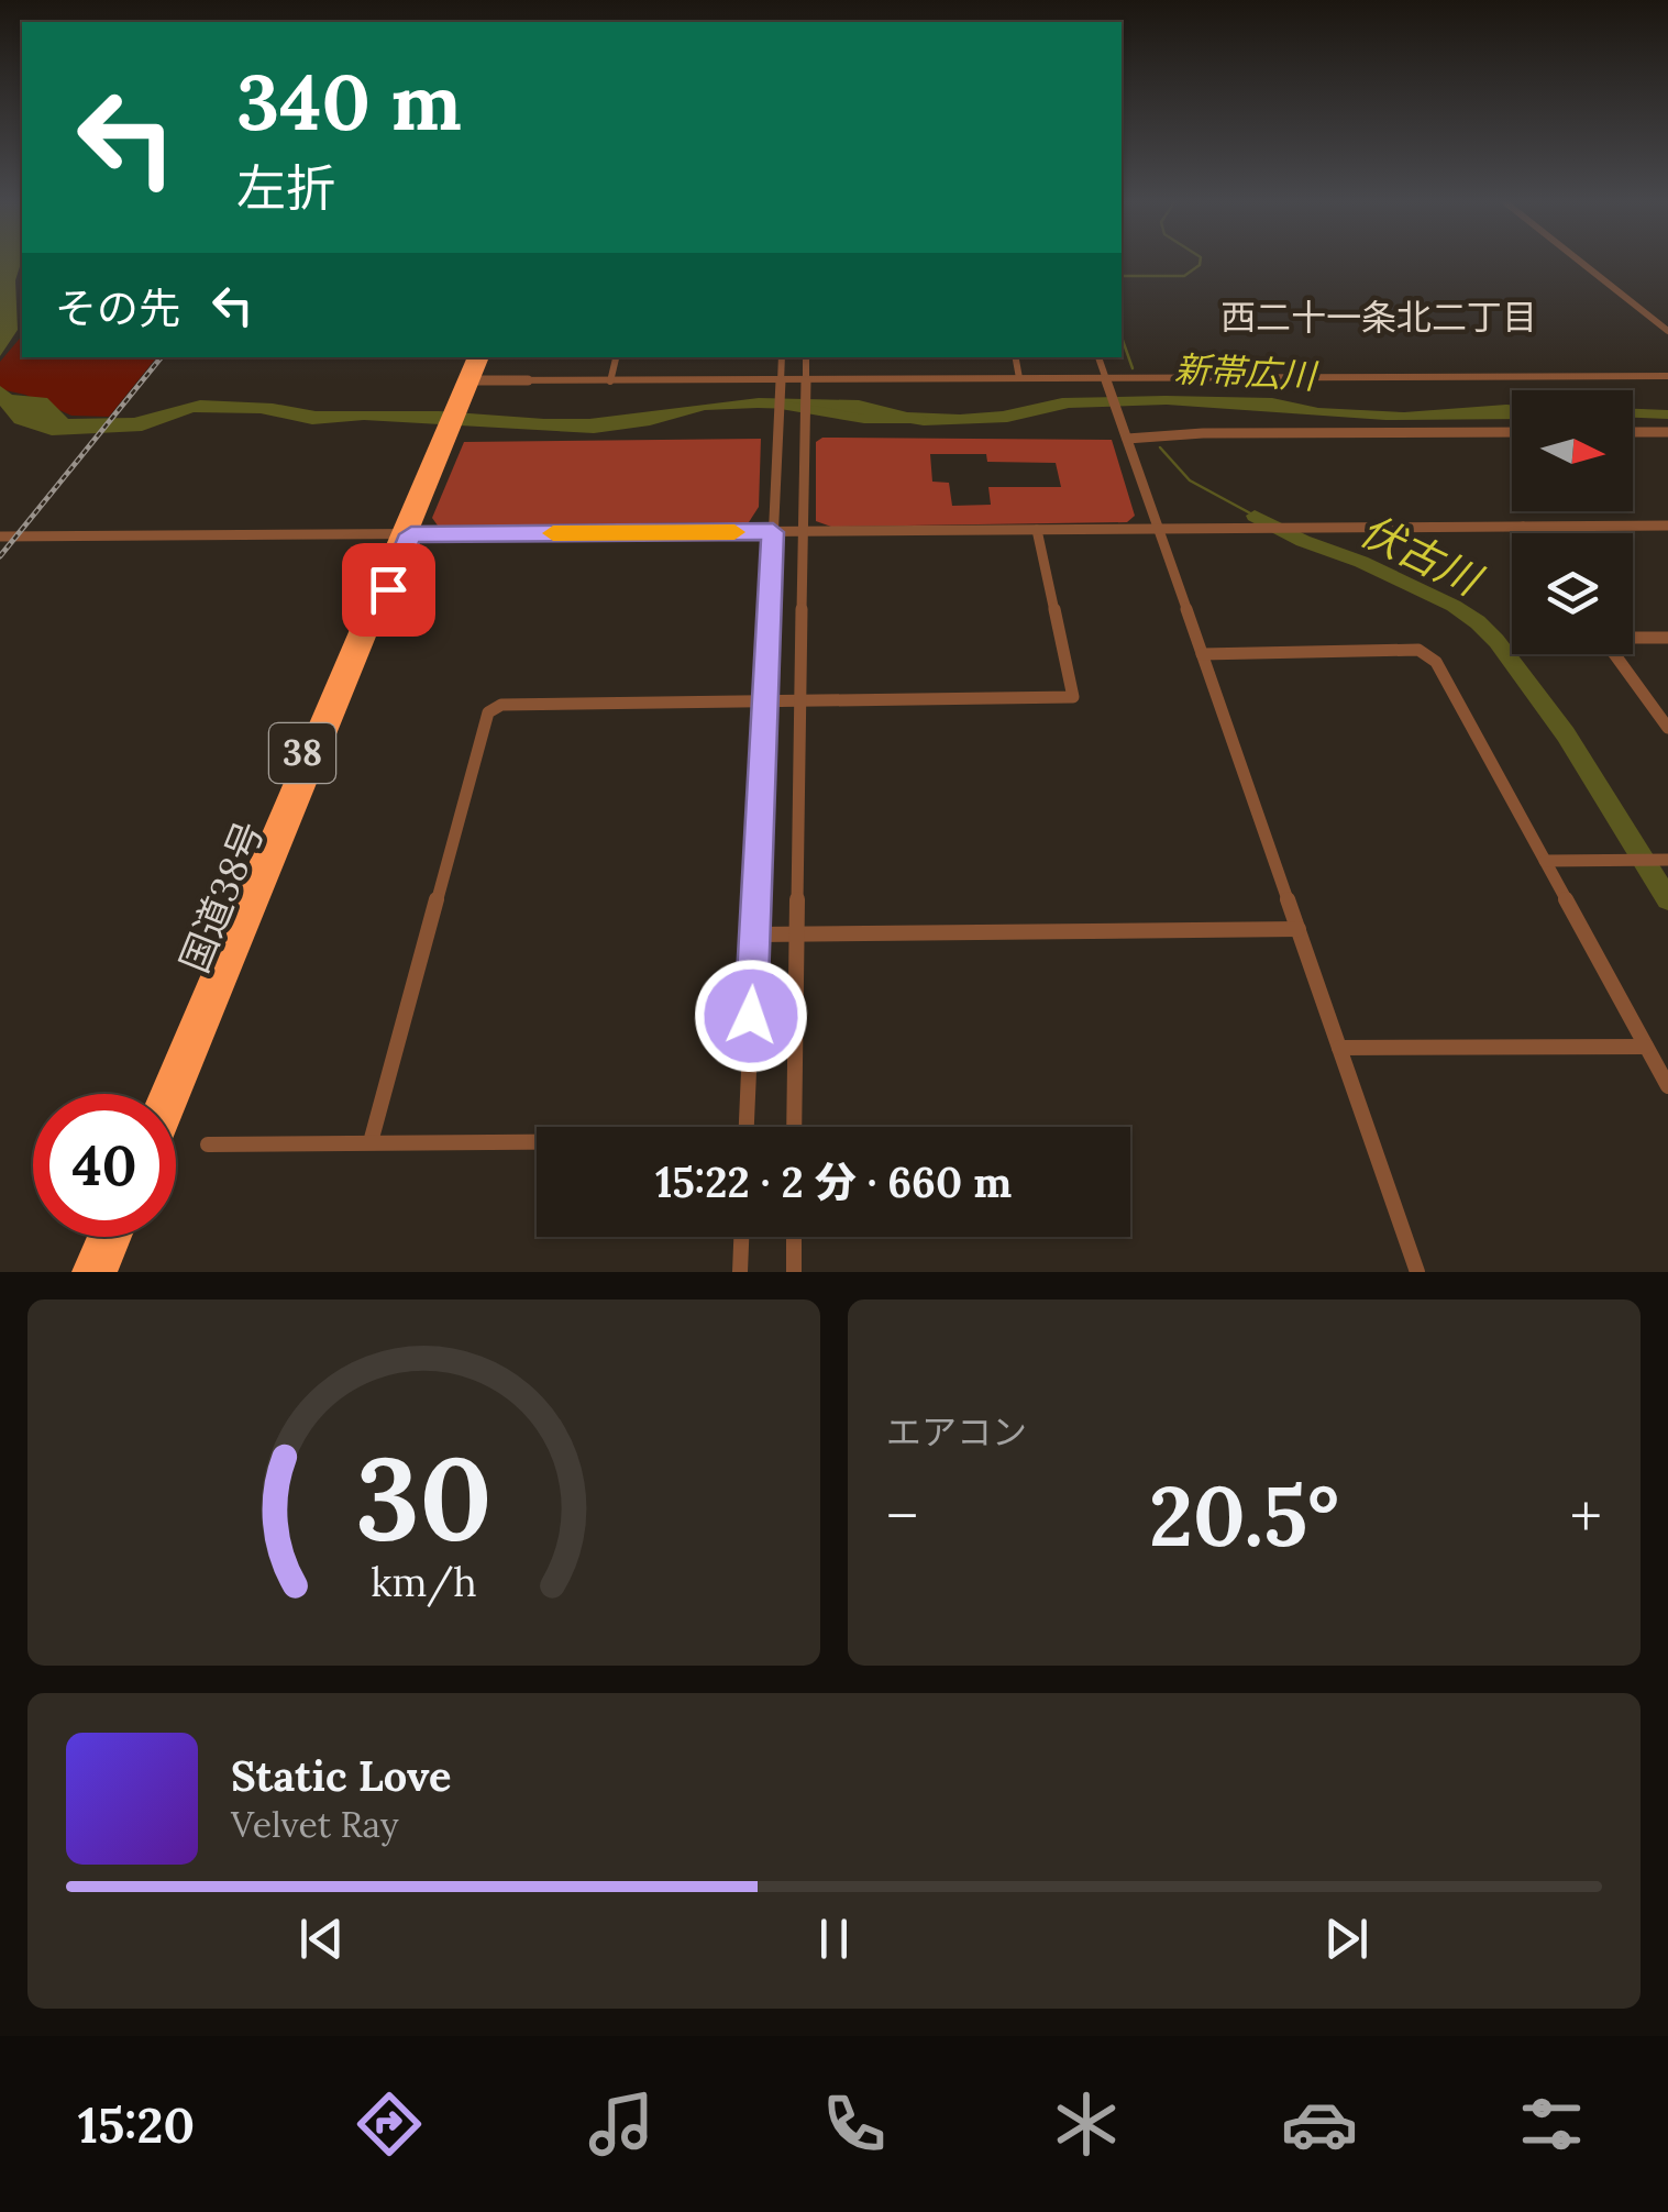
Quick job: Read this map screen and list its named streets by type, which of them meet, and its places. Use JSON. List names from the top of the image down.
{
  "streets": {
    "highway": ["38", "国道38号"]
  },
  "districts": ["西二十一条北二丁目"],
  "water": ["新帯広川", "伏古川"],
  "north": "right",
  "page": {
    "turn": ["340 m", "左折"],
    "then": "その先",
    "limit": "40",
    "trip": "15:22 · 2 分 · 660 m",
    "tile": "エアコン",
    "heat": ["−", "20.5°", "+"],
    "song": ["Static Love", "Velvet Ray"],
    "tabs": "15:20",
    "gauge": ["30", "km/h"]
  }
}
